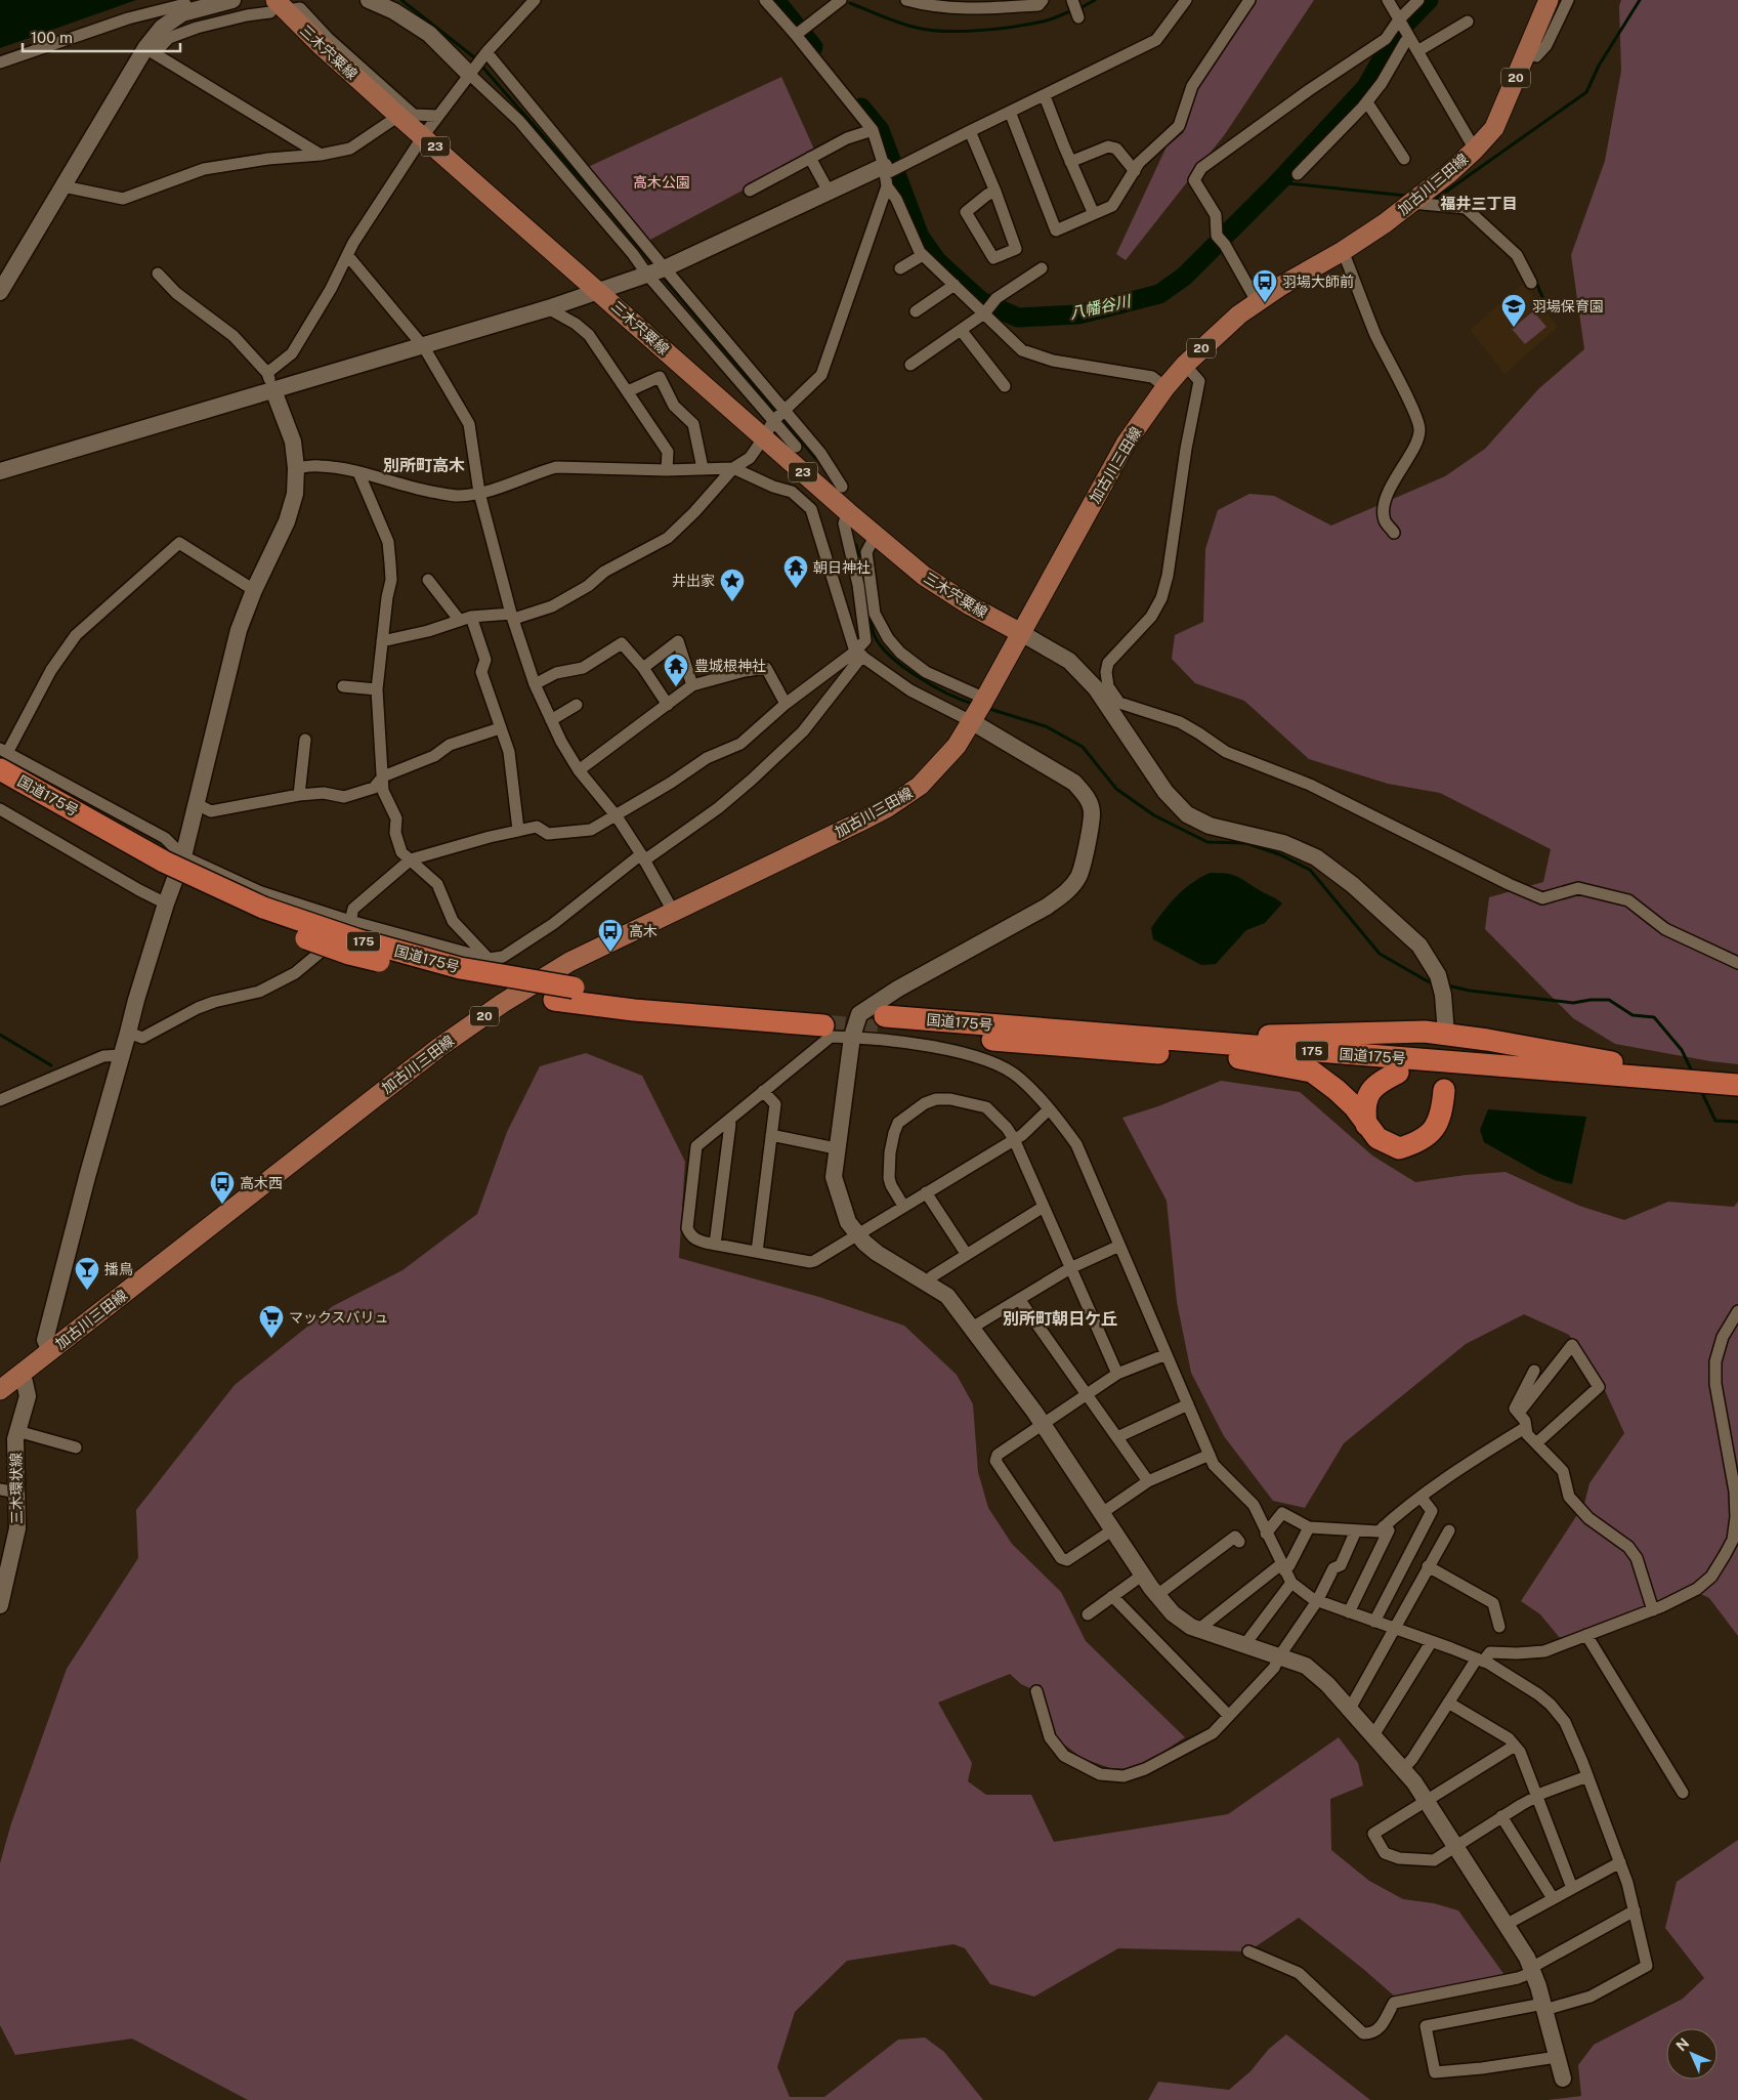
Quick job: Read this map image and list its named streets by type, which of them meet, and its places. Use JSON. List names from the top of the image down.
{
  "streets": {
    "highway": ["国道175号", "175"],
    "main road": [
      "三木宍粟線",
      "20",
      "23",
      "加古川三田線"
    ],
    "street": ["三木環状線"]
  },
  "crossings": [
    ["三木宍粟線", "加古川三田線"],
    ["加古川三田線", "三木環状線"]
  ],
  "districts": ["福井三丁目", "別所町高木", "別所町朝日ケ丘"],
  "water": ["八幡谷川"],
  "parks": ["高木公園"],
  "places": {
    "bus stop": ["羽場大師前", "高木", "高木西"],
    "school or university": ["羽場保育園"],
    "temple": ["朝日神社", "豊城根神社"],
    "place": ["井出家"],
    "bar": ["播鳥"],
    "supermarket": ["マックスバリュ"]
  },
  "scale_bar": "100 m",
  "north": "top left"
}
